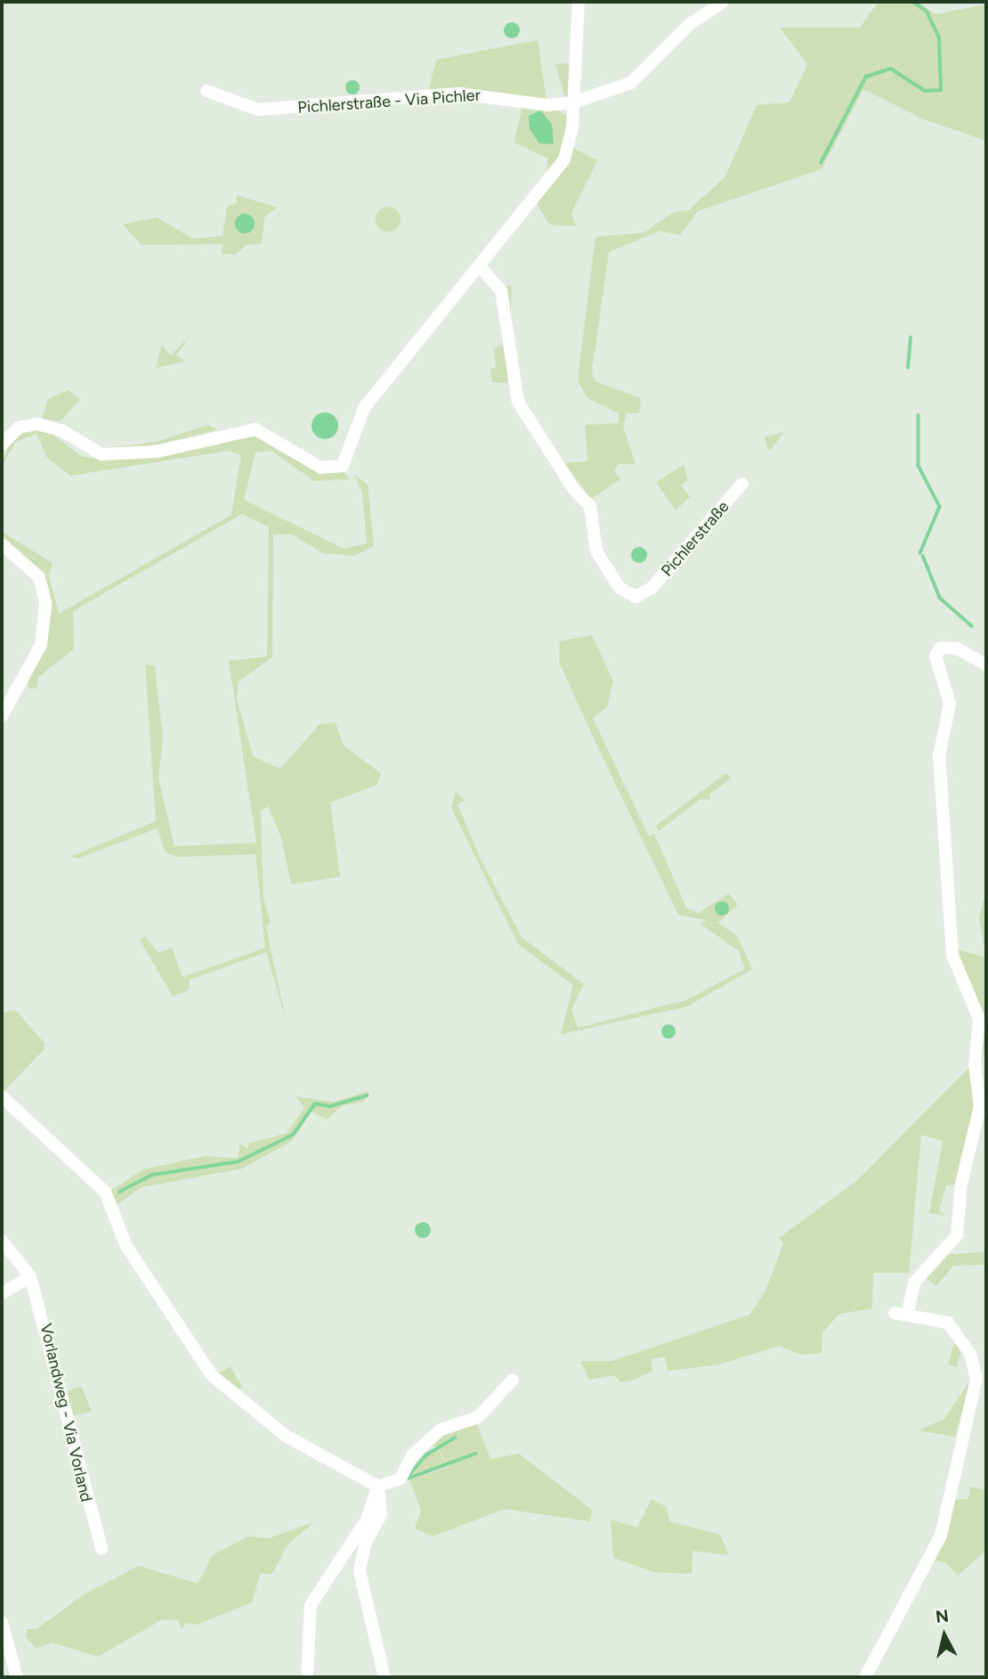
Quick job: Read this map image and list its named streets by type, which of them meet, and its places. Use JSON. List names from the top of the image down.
{
  "streets": {
    "street": ["Pichlerstraße - Via Pichler", "Pichlerstraße", "Vorlandweg - Via Vorland"]
  },
  "north": "top"
}
